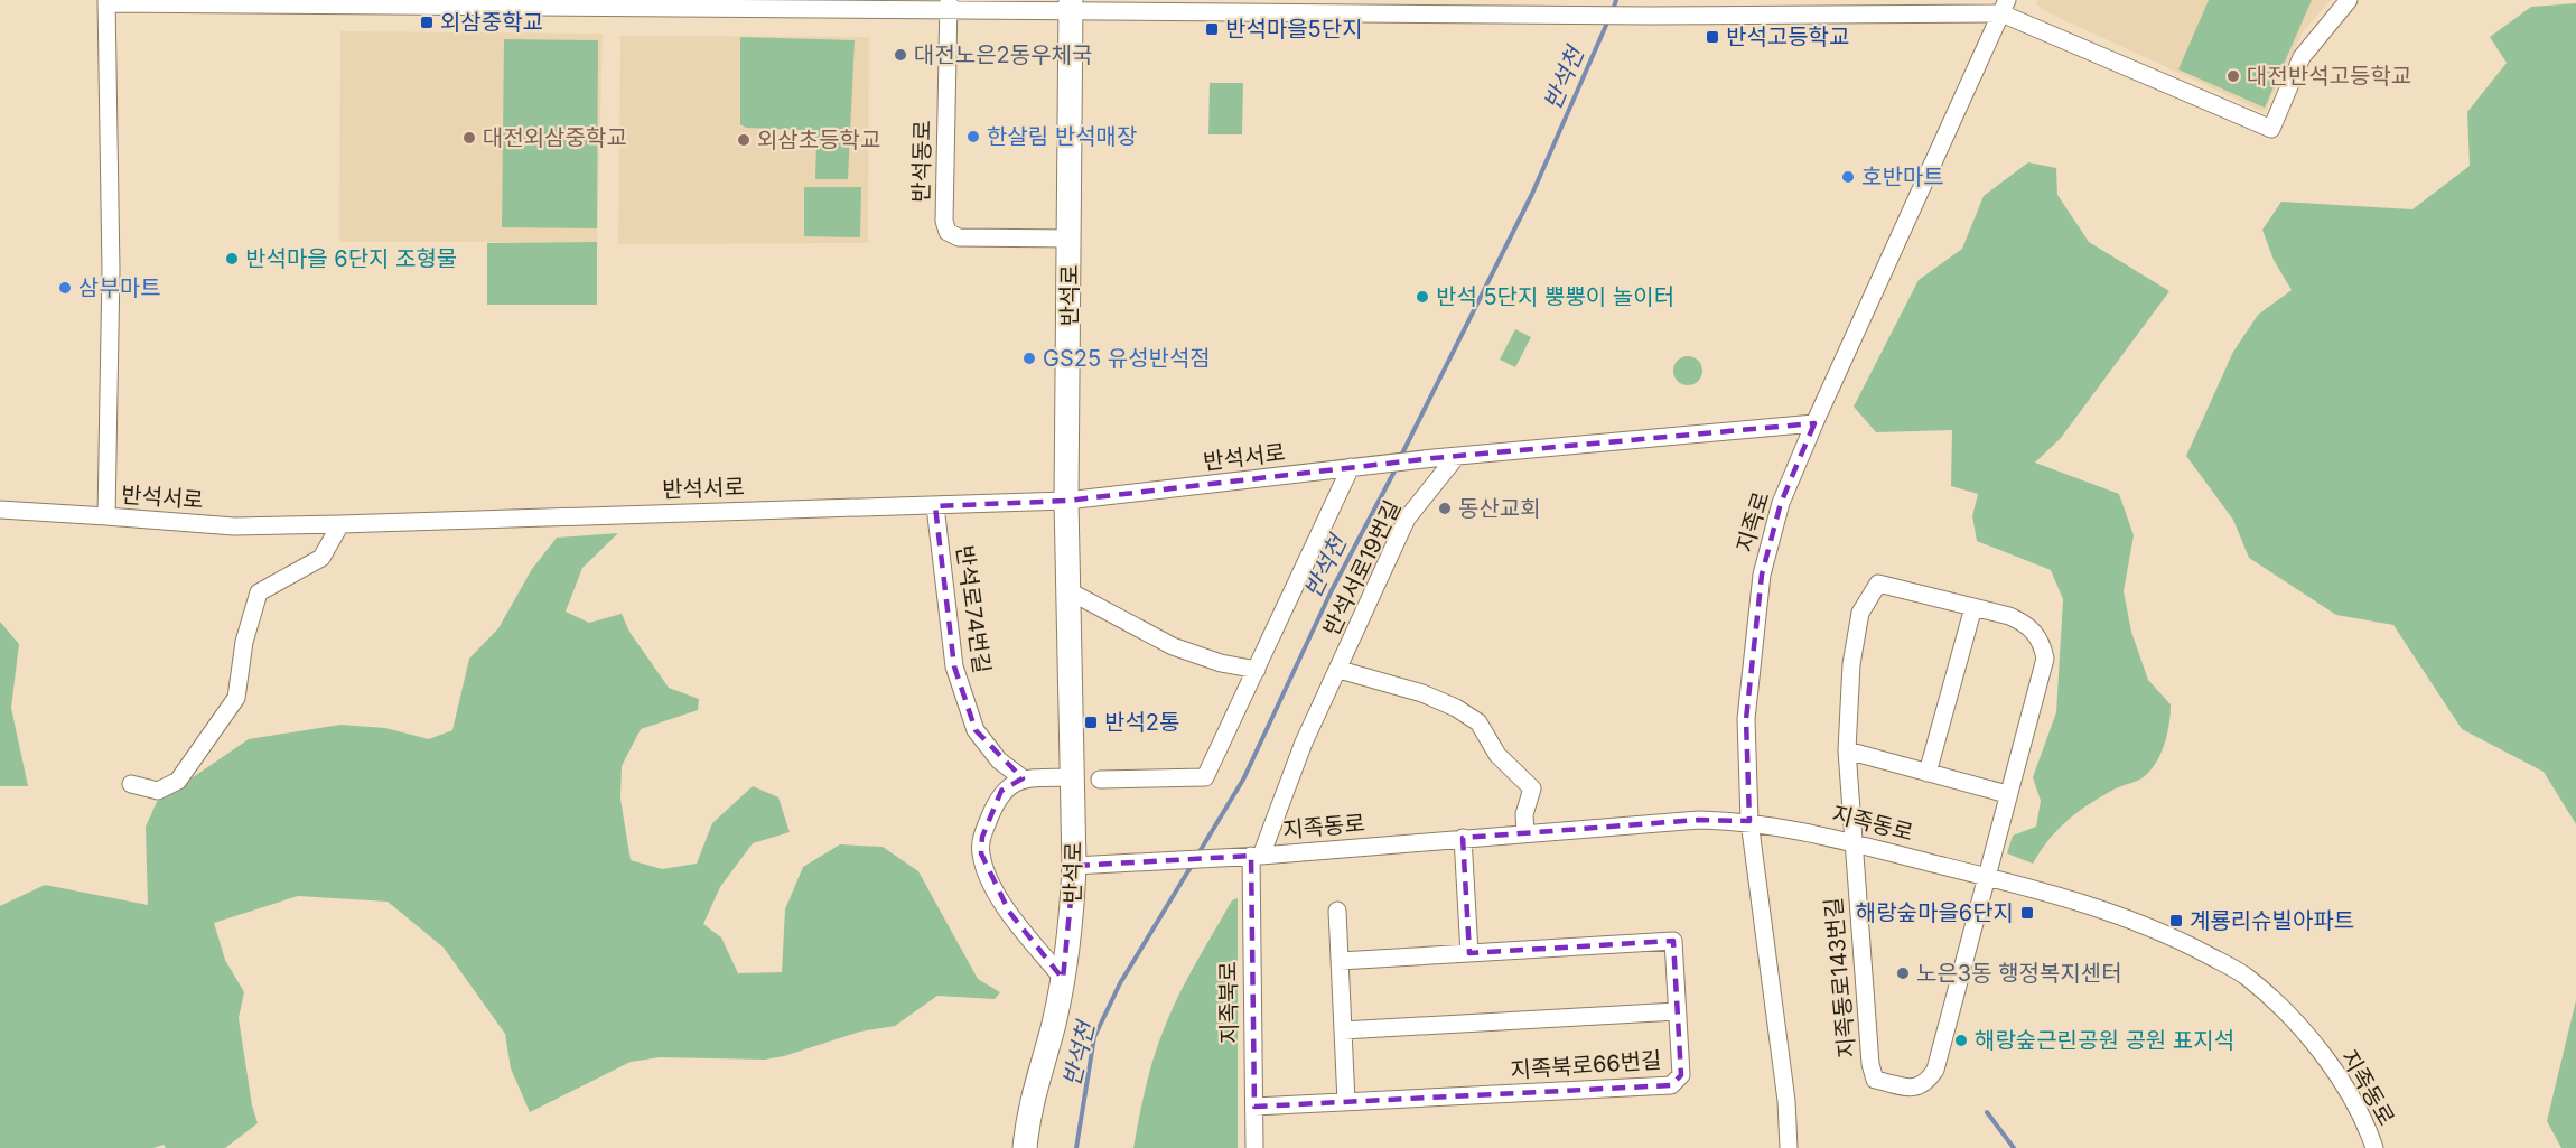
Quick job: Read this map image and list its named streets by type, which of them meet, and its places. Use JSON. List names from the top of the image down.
{
  "streets": {
    "street": [
      "반석동로",
      "반석로",
      "반석서로",
      "지족로",
      "반석서로19번길",
      "반석로74번길",
      "지족동로",
      "지족동로143번길",
      "지족북로",
      "지족북로66번길"
    ]
  },
  "crossings": [
    ["반석동로", "반석로"],
    ["반석로", "반석서로"],
    ["반석로", "지족동로"],
    ["반석서로", "지족로"],
    ["반석서로", "반석서로19번길"],
    ["반석서로", "반석로74번길"],
    ["지족로", "지족동로"],
    ["반석서로19번길", "지족동로"],
    ["반석서로19번길", "지족북로"],
    ["지족동로", "지족동로143번길"],
    ["지족동로", "지족북로"],
    ["지족북로", "지족북로66번길"]
  ],
  "water": ["반석천"],
  "places": {
    "transit": [
      "외삼중학교",
      "반석마을5단지",
      "반석고등학교",
      "반석2통",
      "해랑숲마을6단지",
      "계룡리슈빌아파트"
    ],
    "other": [
      "대전노은2동우체국",
      "대전반석고등학교",
      "한살림 반석매장",
      "대전외삼중학교",
      "외삼초등학교",
      "호반마트",
      "반석마을 6단지 조형물",
      "삼부마트",
      "반석 5단지 뿡뿡이 놀이터",
      "GS25 유성반석점",
      "동산교회",
      "노은3동 행정복지센터",
      "해랑숲근린공원 공원 표지석"
    ]
  }
}
